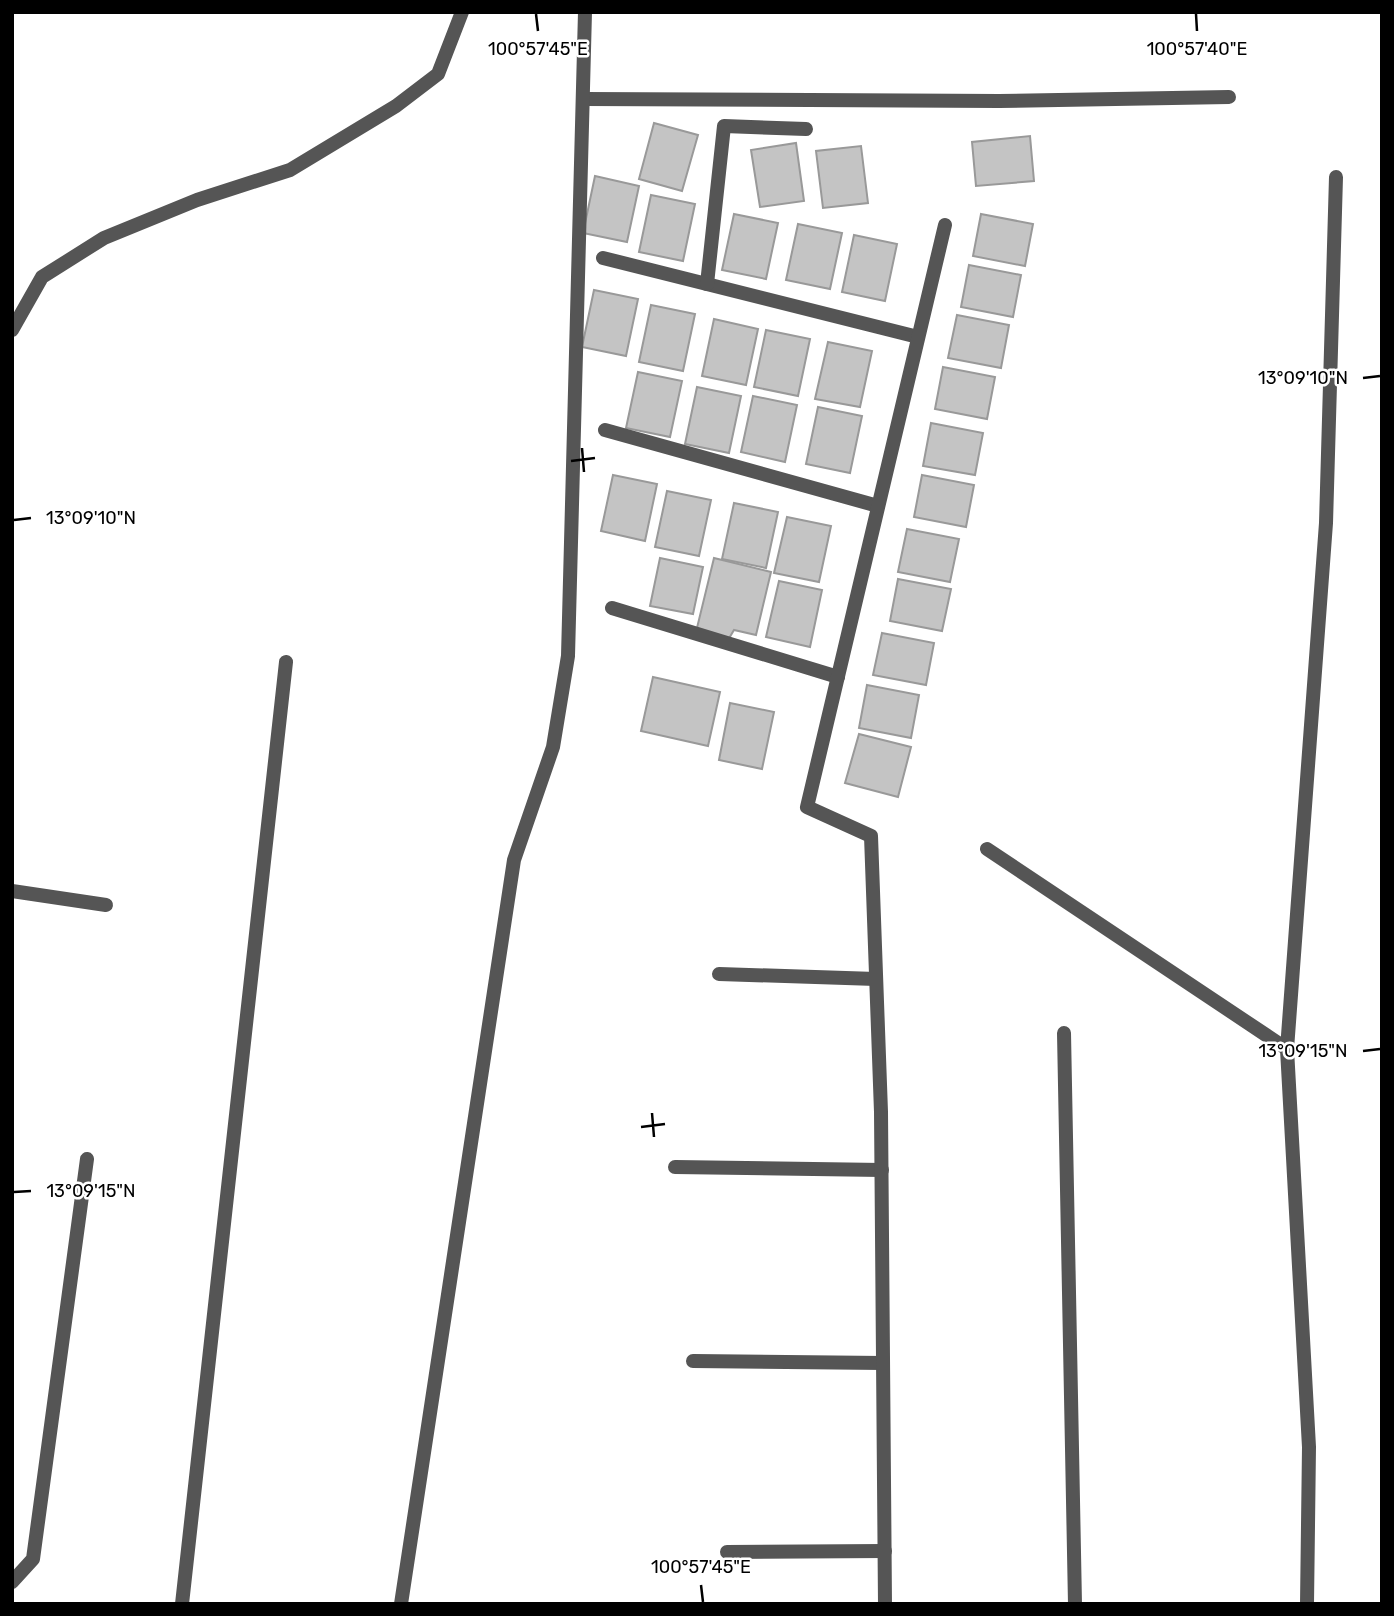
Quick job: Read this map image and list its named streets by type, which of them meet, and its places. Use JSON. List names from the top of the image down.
{
  "coordinates": [
    "100°57'45\"E",
    "100°57'40\"E",
    "13°09'10\"N",
    "13°09'15\"N"
  ]
}
